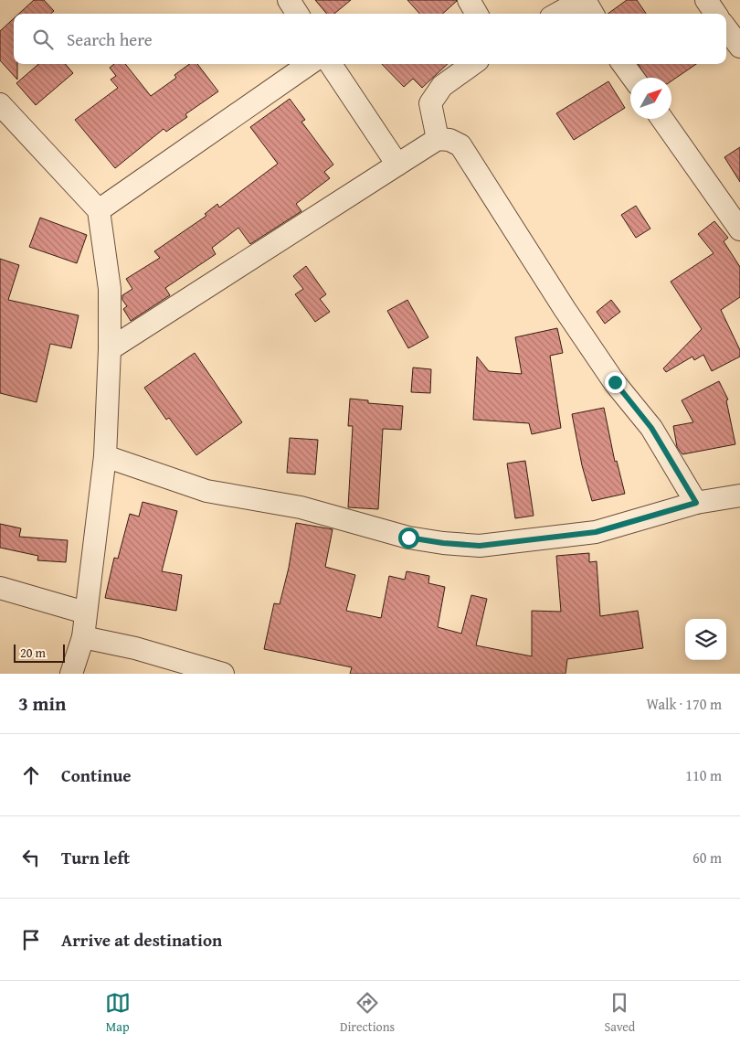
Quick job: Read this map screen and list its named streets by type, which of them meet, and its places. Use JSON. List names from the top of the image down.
{
  "scale_bar": "20 m",
  "north": "top right",
  "page": {
    "search": "Search here",
    "scale": "20 m",
    "heading": ["3 min", "Walk · 170 m"],
    "list": [
      ["Continue", "110 m"],
      ["Turn left", "60 m"],
      "Arrive at destination"
    ],
    "nav": ["Map", "Directions", "Saved"]
  }
}
